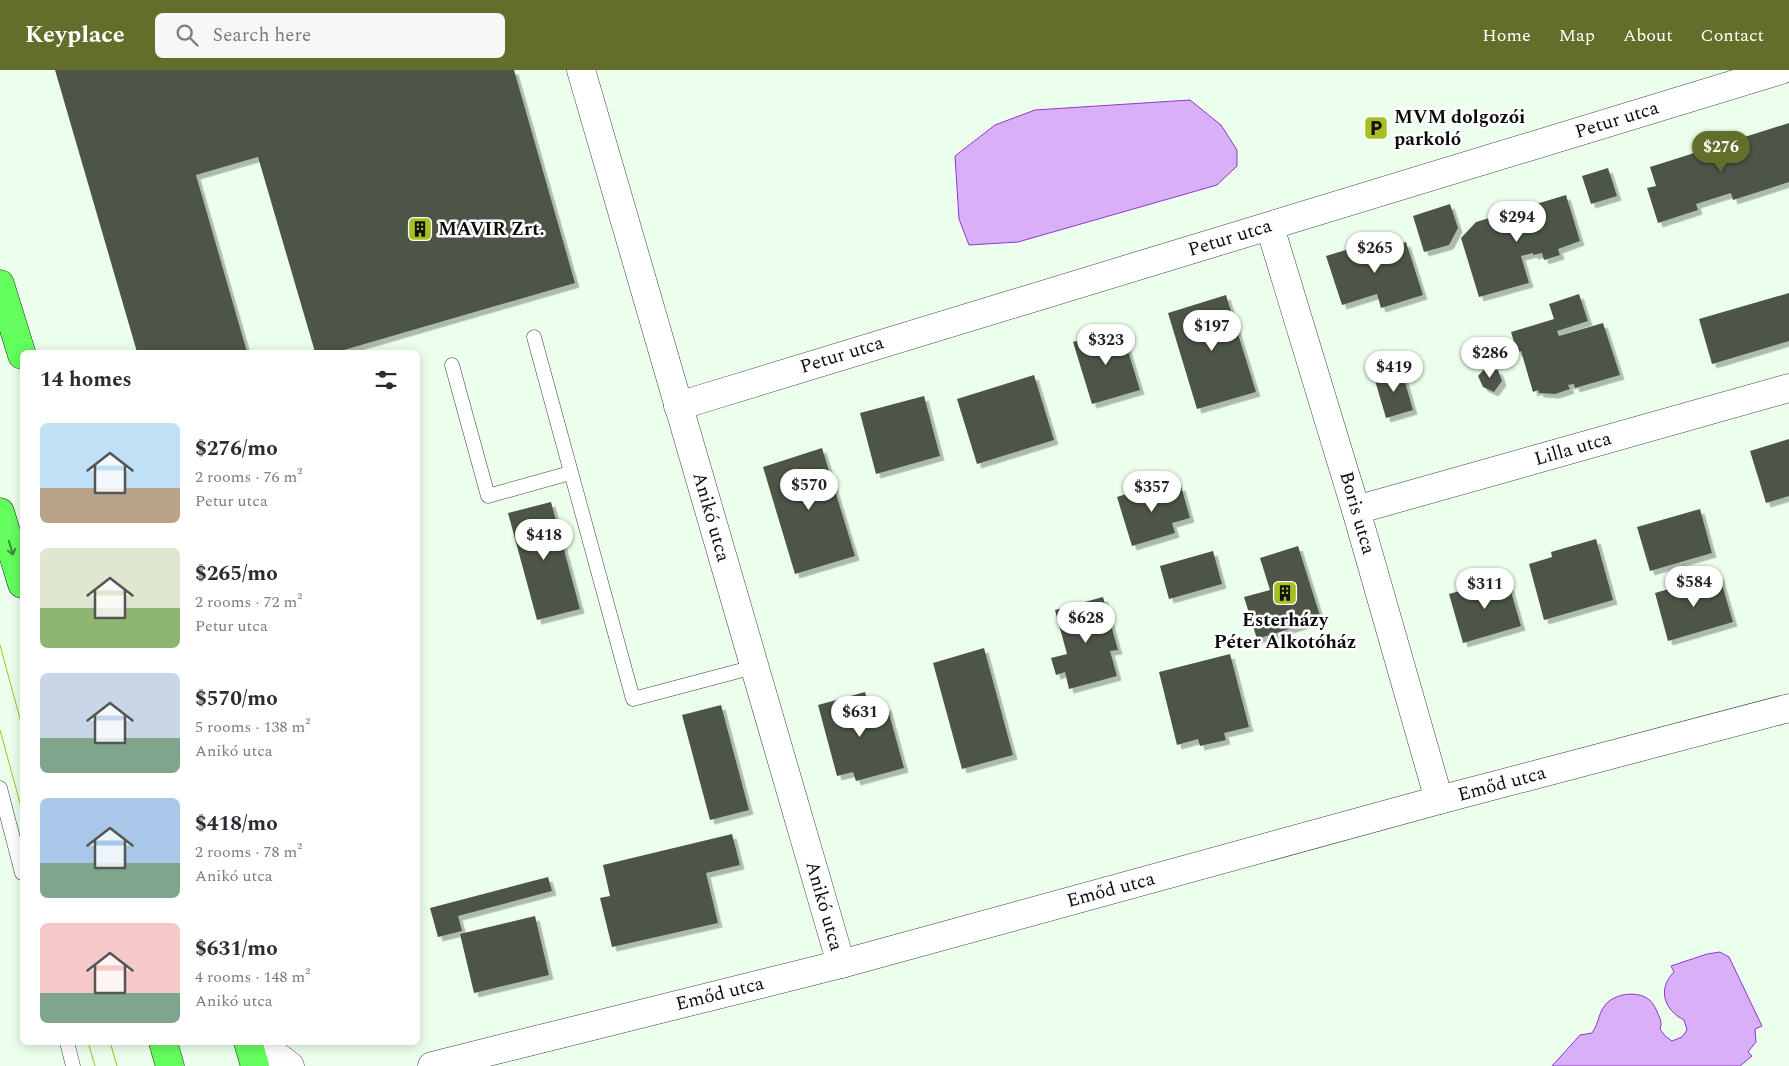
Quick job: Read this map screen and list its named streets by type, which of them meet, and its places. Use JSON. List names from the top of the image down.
{
  "streets": {
    "street": [
      "Petur utca",
      "Lilla utca",
      "Boris utca",
      "Anikó utca",
      "Emőd utca"
    ]
  },
  "crossings": [
    ["Petur utca", "Boris utca"],
    ["Petur utca", "Anikó utca"],
    ["Lilla utca", "Boris utca"],
    ["Boris utca", "Emőd utca"],
    ["Anikó utca", "Emőd utca"]
  ],
  "places": {
    "parking": ["MVM dolgozói parkoló"],
    "building": ["MAVIR Zrt.", "Esterházy Péter Alkotóház"]
  },
  "page": {
    "header": "Keyplace",
    "search": "Search here",
    "nav": [
      "Home",
      "Map",
      "About",
      "Contact"
    ],
    "price": [
      "$276",
      "$294",
      "$265",
      "$197",
      "$323",
      "$286",
      "$419",
      "$570",
      "$357",
      "$418",
      "$584",
      "$311",
      "$628",
      "$631"
    ],
    "heading": "14 homes",
    "list": [
      {
        "name": "$276/mo",
        "note": "2 rooms · 76 m² · Petur utca"
      },
      {
        "name": "$265/mo",
        "note": "2 rooms · 72 m² · Petur utca"
      },
      {
        "name": "$570/mo",
        "note": "5 rooms · 138 m² · Anikó utca"
      },
      {
        "name": "$418/mo",
        "note": "2 rooms · 78 m² · Anikó utca"
      },
      {
        "name": "$631/mo",
        "note": "4 rooms · 148 m² · Anikó utca"
      }
    ]
  }
}
